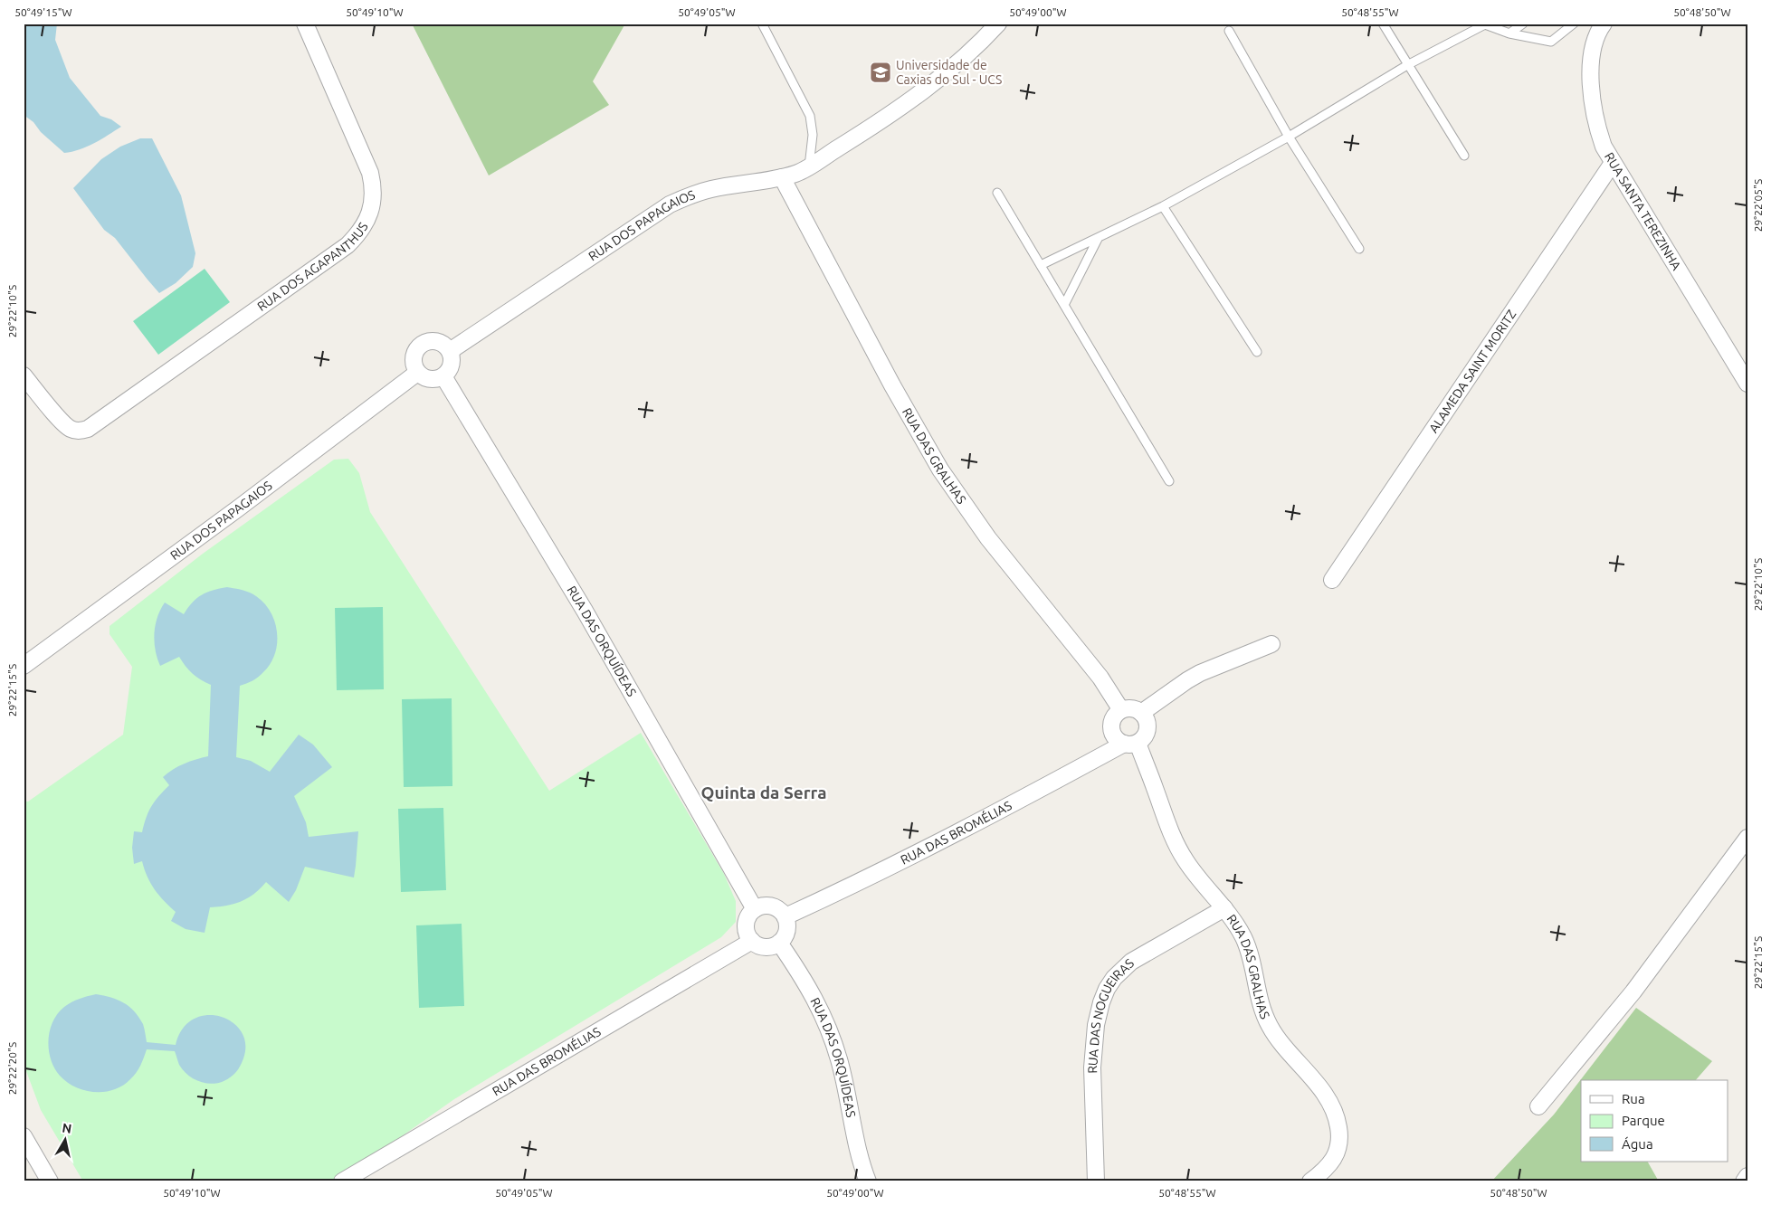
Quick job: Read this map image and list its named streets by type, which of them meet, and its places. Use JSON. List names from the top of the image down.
{
  "streets": {
    "street": [
      "RUA SANTA TEREZINHA",
      "RUA DOS PAPAGAIOS",
      "RUA DOS AGAPANTHUS",
      "ALAMEDA SAINT MORITZ",
      "RUA DAS GRALHAS",
      "RUA DAS ORQUÍDEAS",
      "RUA DAS BROMÉLIAS",
      "RUA DAS NOGUEIRAS"
    ]
  },
  "crossings": [
    ["RUA SANTA TEREZINHA", "ALAMEDA SAINT MORITZ"],
    ["RUA DOS PAPAGAIOS", "RUA DAS GRALHAS"],
    ["RUA DOS PAPAGAIOS", "RUA DAS ORQUÍDEAS"],
    ["RUA DAS GRALHAS", "RUA DAS BROMÉLIAS"],
    ["RUA DAS GRALHAS", "RUA DAS NOGUEIRAS"],
    ["RUA DAS ORQUÍDEAS", "RUA DAS BROMÉLIAS"]
  ],
  "districts": ["Quinta da Serra"],
  "places": {
    "school or university": ["Universidade de Caxias do Sul - UCS"]
  },
  "legend": ["Rua", "Parque", "Água"],
  "north": "top",
  "coordinates": [
    "50°49'15\"W",
    "50°49'10\"W",
    "50°49'05\"W",
    "50°49'00\"W",
    "50°48'55\"W",
    "50°48'50\"W",
    "29°22'05\"S",
    "29°22'10\"S",
    "29°22'15\"S",
    "29°22'20\"S"
  ]
}
